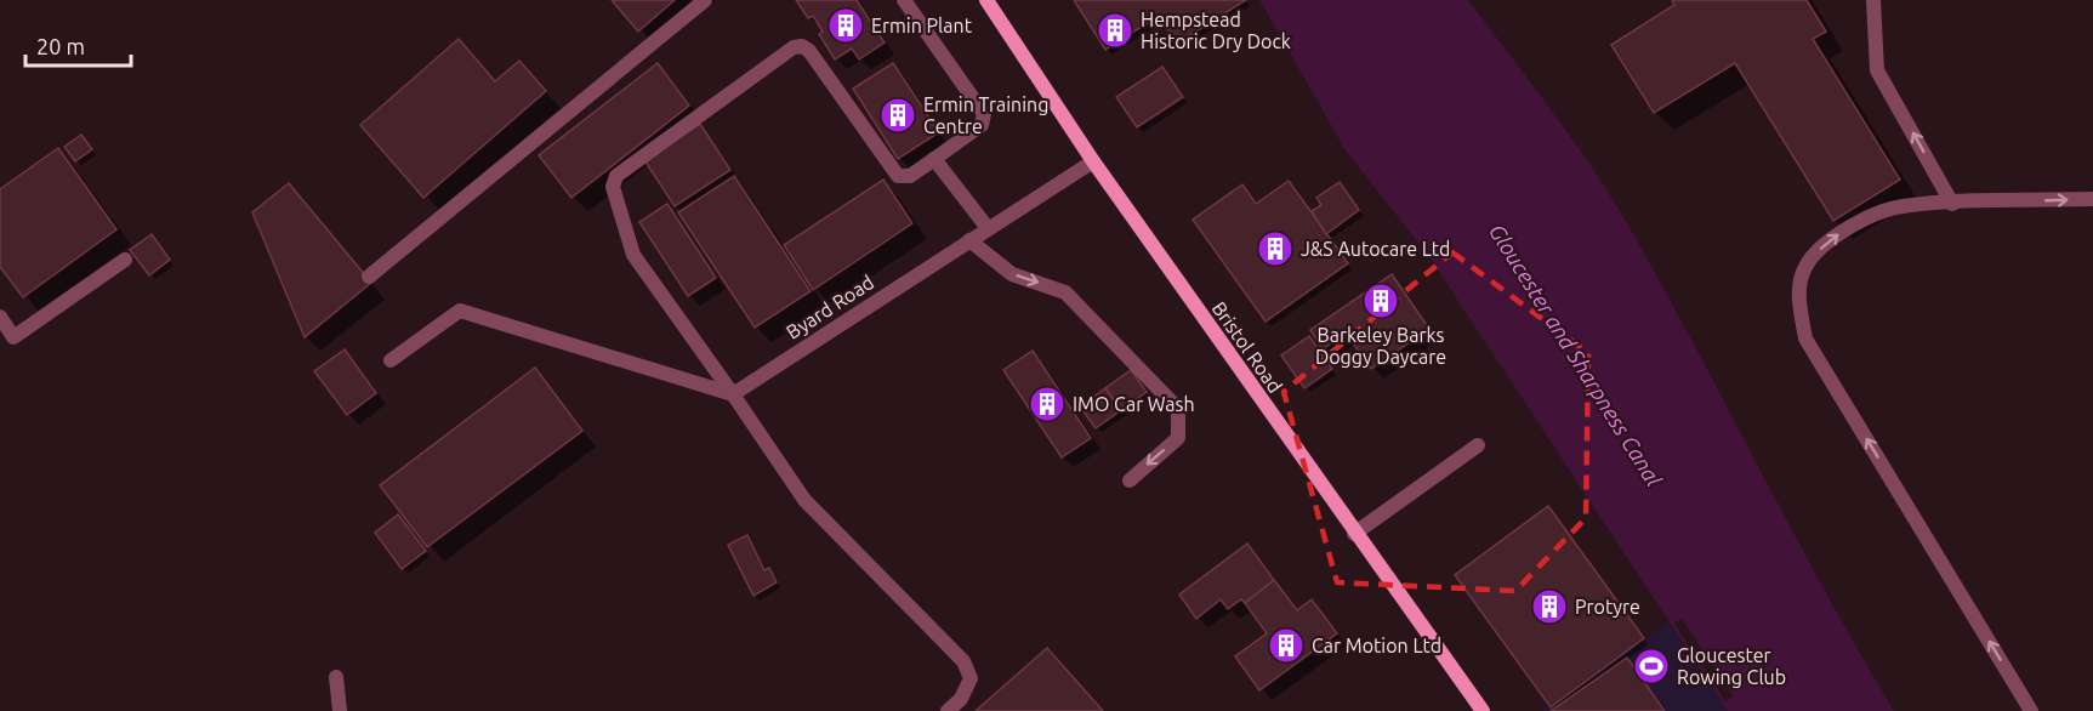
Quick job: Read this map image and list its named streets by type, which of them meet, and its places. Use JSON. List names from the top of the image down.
{
  "streets": {
    "street": ["Bristol Road"],
    "lane": ["Byard Road"]
  },
  "crossings": [
    ["Byard Road", "Bristol Road"]
  ],
  "water": ["Gloucester and Sharpness Canal"],
  "places": {
    "building": [
      "Ermin Plant",
      "Hempstead Historic Dry Dock",
      "Ermin Training Centre",
      "J&S Autocare Ltd",
      "Barkeley Barks Doggy Daycare",
      "IMO Car Wash",
      "Protyre",
      "Car Motion Ltd"
    ],
    "sports": ["Gloucester Rowing Club"]
  },
  "scale_bar": "20 m"
}
